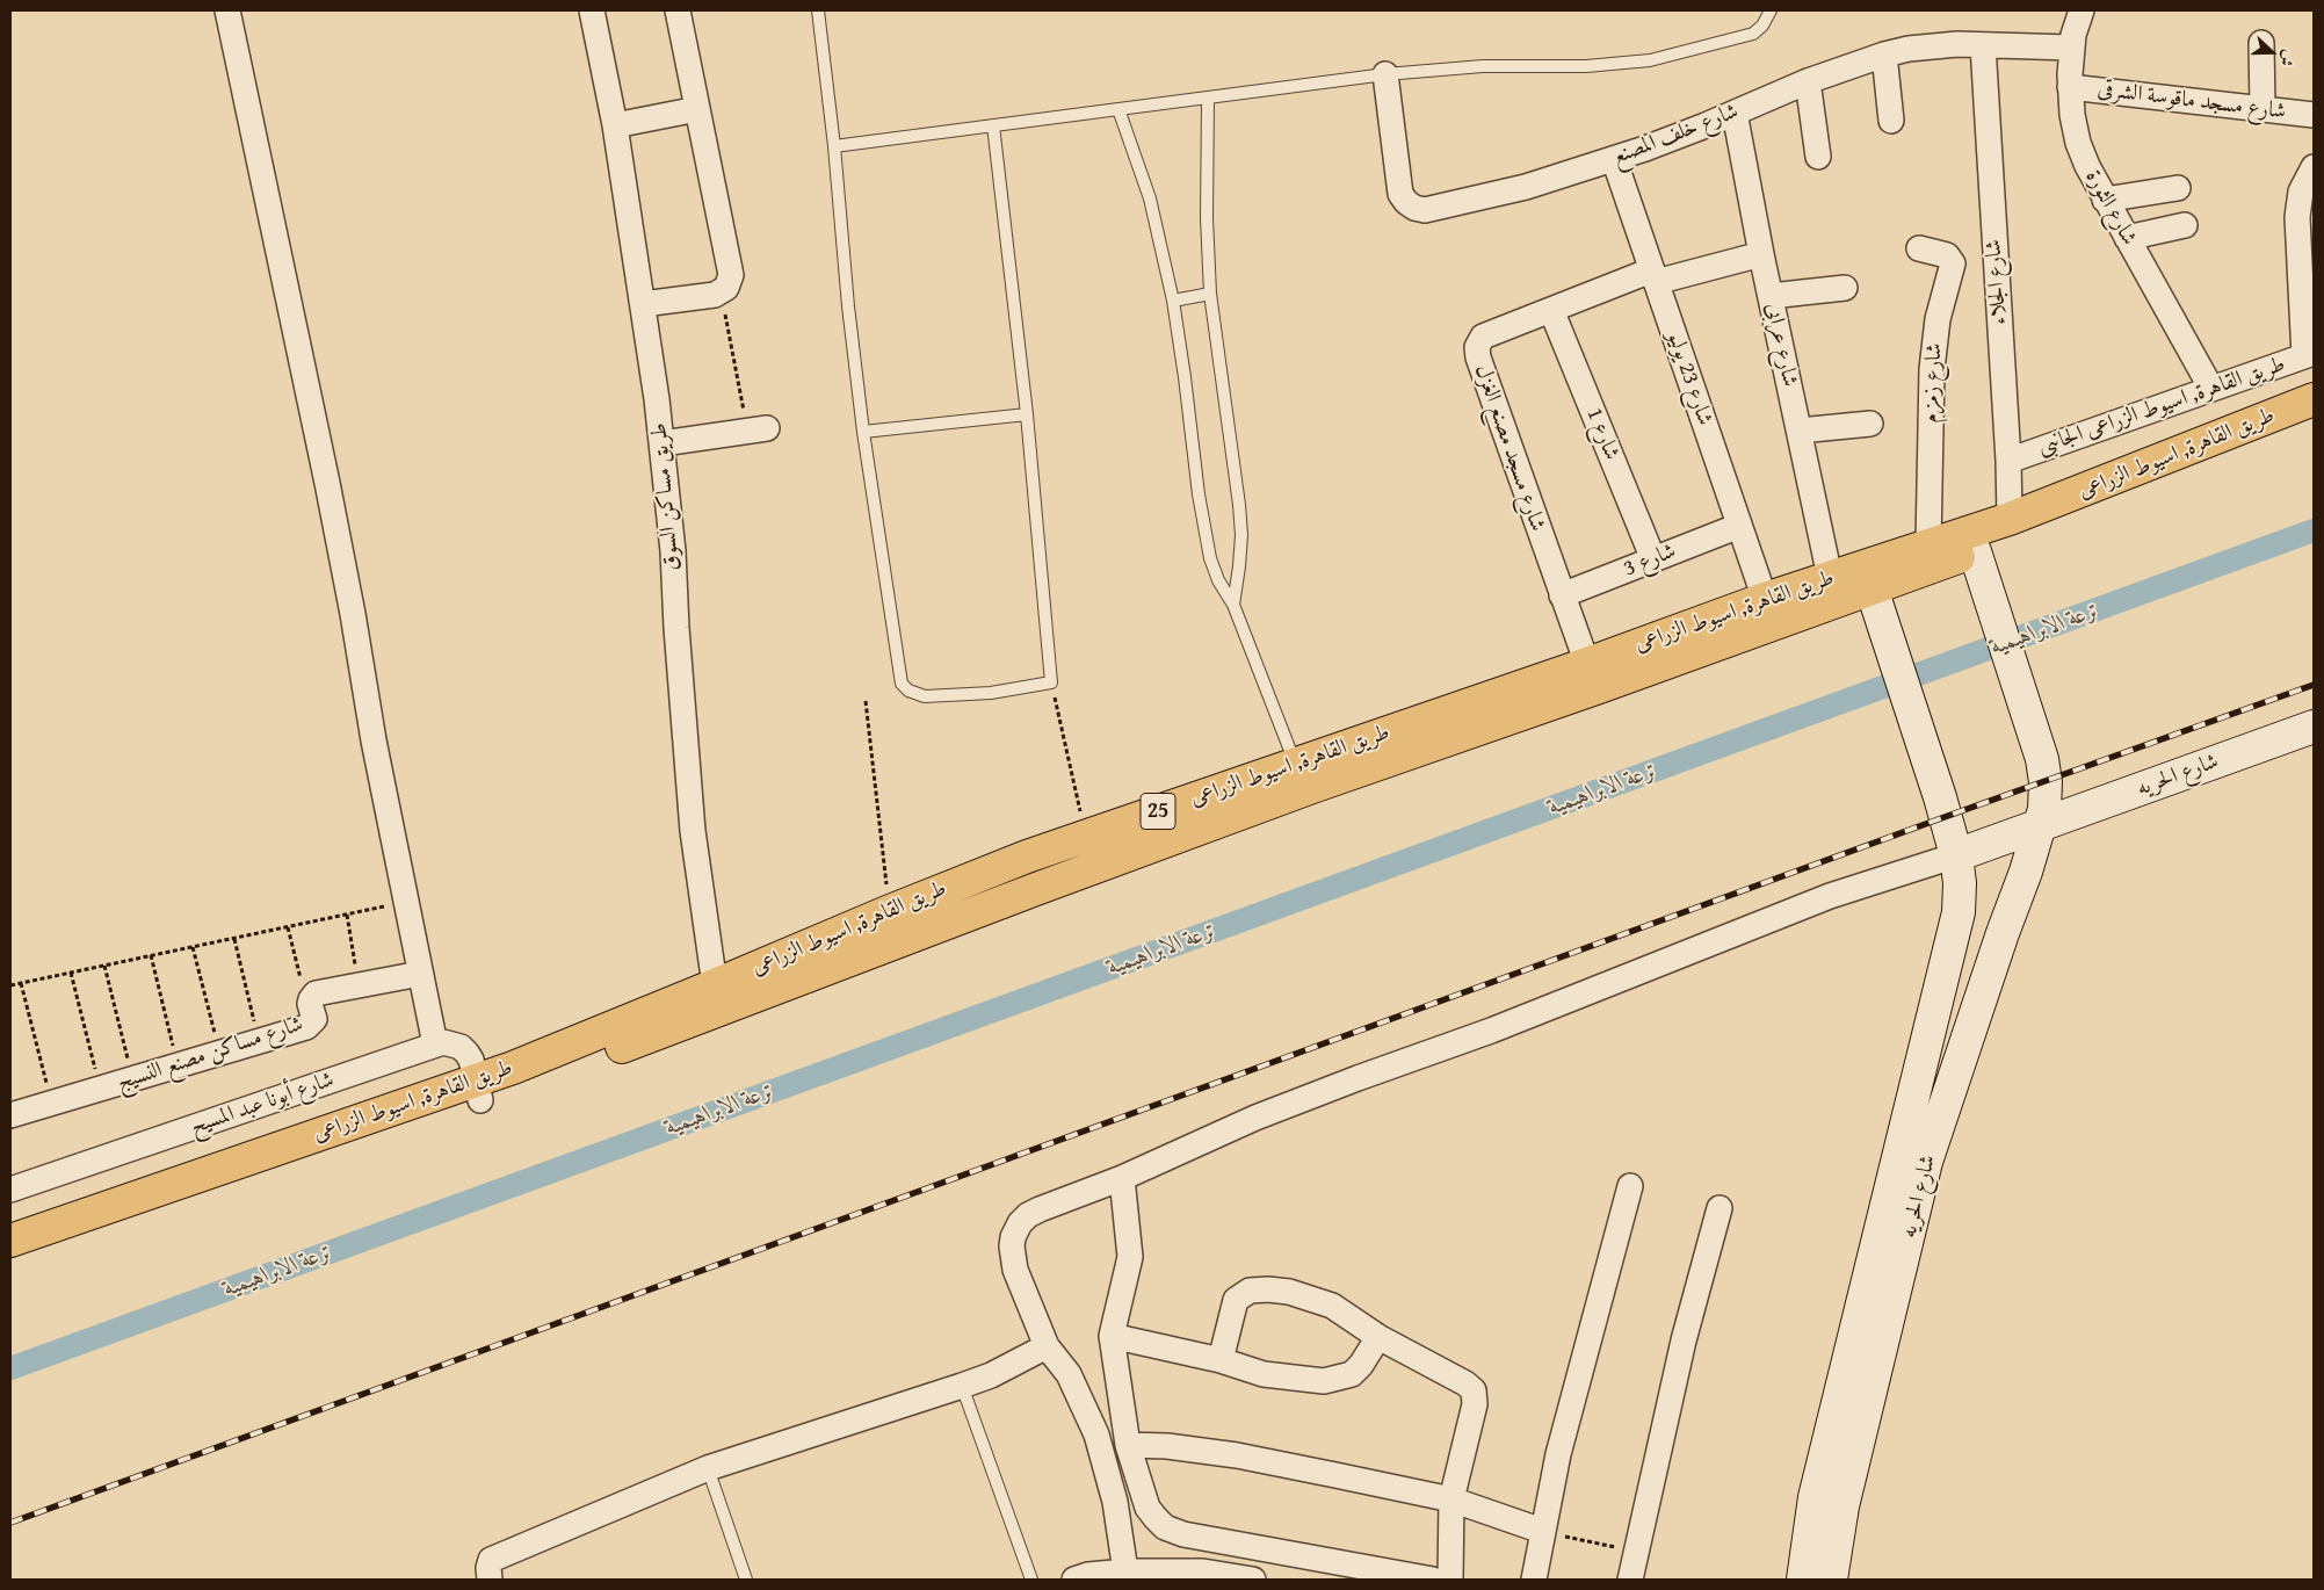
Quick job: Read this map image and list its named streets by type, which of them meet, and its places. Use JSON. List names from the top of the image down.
{
  "streets": {
    "highway": ["طريق القاهرة, اسيوط الزراعى", "25"],
    "main road": ["شارع الحريه"],
    "street": [
      "شارع مسجد ماقوسة الشرقى",
      "شارع خلف المصنع",
      "شارع الثورة",
      "شارع الجلاء",
      "شارع عرابى",
      "شارع 23 يوليو",
      "شارع زمزم",
      "طريق القاهرة, اسيوط الزراعى الجانبى",
      "شارع 1",
      "شارع مسجد مصنع الغزل",
      "طريق مساكن السوق",
      "شارع 3",
      "شارع مساكن مصنع النسيج",
      "شارع أبونا عبد المسيح"
    ]
  },
  "crossings": [
    ["شارع مسجد ماقوسة الشرقى", "شارع الثورة"],
    ["شارع خلف المصنع", "شارع الثورة"],
    ["شارع خلف المصنع", "شارع الجلاء"],
    ["شارع خلف المصنع", "شارع عرابى"],
    ["شارع خلف المصنع", "شارع 23 يوليو"],
    ["شارع الثورة", "طريق القاهرة, اسيوط الزراعى الجانبى"],
    ["شارع الجلاء", "طريق القاهرة, اسيوط الزراعى الجانبى"],
    ["شارع الجلاء", "طريق القاهرة, اسيوط الزراعى"],
    ["شارع عرابى", "شارع مسجد مصنع الغزل"],
    ["شارع عرابى", "طريق القاهرة, اسيوط الزراعى"],
    ["شارع 23 يوليو", "شارع مسجد مصنع الغزل"],
    ["شارع 23 يوليو", "طريق القاهرة, اسيوط الزراعى"],
    ["شارع 23 يوليو", "شارع 3"],
    ["شارع زمزم", "طريق القاهرة, اسيوط الزراعى"],
    ["شارع 1", "شارع مسجد مصنع الغزل"],
    ["شارع 1", "شارع 3"],
    ["شارع مسجد مصنع الغزل", "طريق القاهرة, اسيوط الزراعى"],
    ["شارع مسجد مصنع الغزل", "شارع 3"],
    ["طريق القاهرة, اسيوط الزراعى", "طريق مساكن السوق"],
    ["طريق القاهرة, اسيوط الزراعى", "شارع الحريه"],
    ["طريق القاهرة, اسيوط الزراعى", "شارع أبونا عبد المسيح"]
  ],
  "water": ["ترعة الابراهيمية"],
  "north": "right"
}
